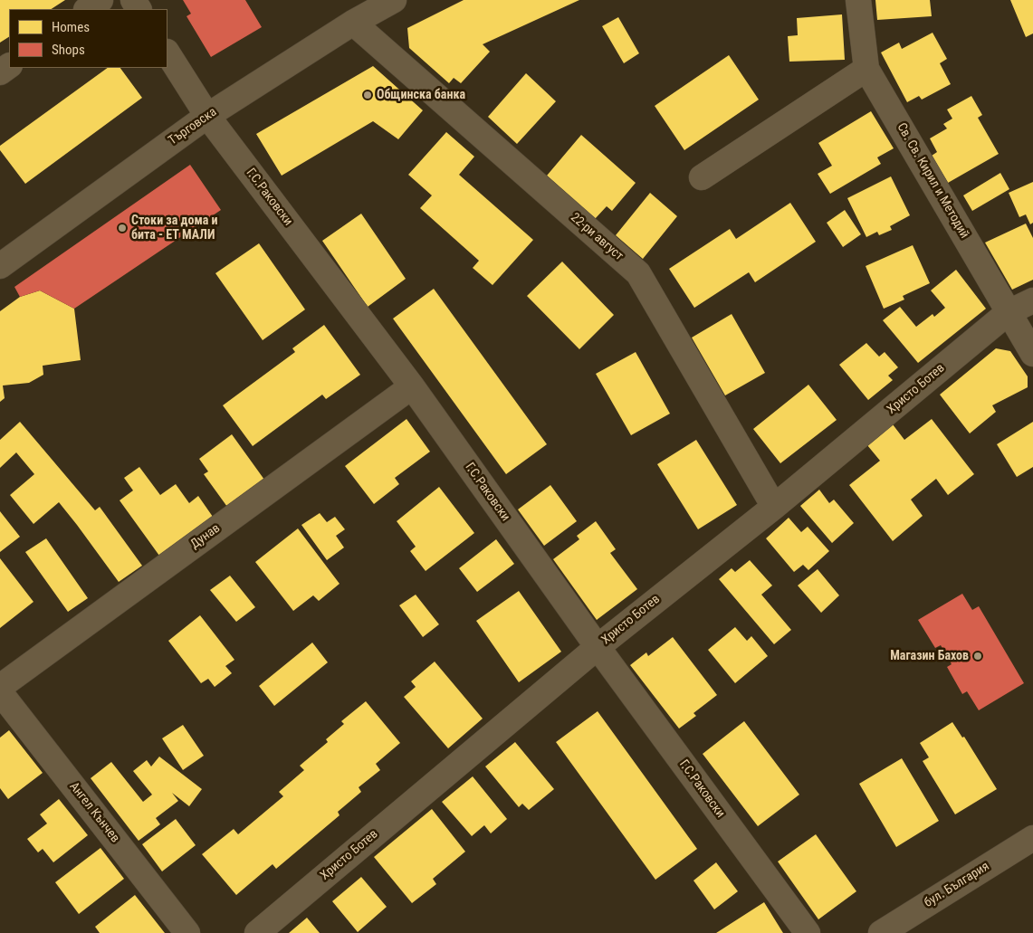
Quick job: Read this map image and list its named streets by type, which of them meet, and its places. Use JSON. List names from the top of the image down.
{
  "streets": {
    "street": [
      "Търговска",
      "Св. Св. Кирил и Методий",
      "Г.С.Раковски",
      "22-ри август",
      "Христо Ботев",
      "Дунав",
      "Ангел Кънчев",
      "бул. България"
    ]
  },
  "crossings": [
    ["Търговска", "Г.С.Раковски"],
    ["Търговска", "22-ри август"],
    ["Св. Св. Кирил и Методий", "Христо Ботев"],
    ["Г.С.Раковски", "Христо Ботев"],
    ["Г.С.Раковски", "Дунав"],
    ["22-ри август", "Христо Ботев"]
  ],
  "places": ["Общинска банка", "Стоки за дома и бита - ЕТ МАЛИ", "Магазин Бахов"],
  "legend": ["Homes", "Shops"]
}
